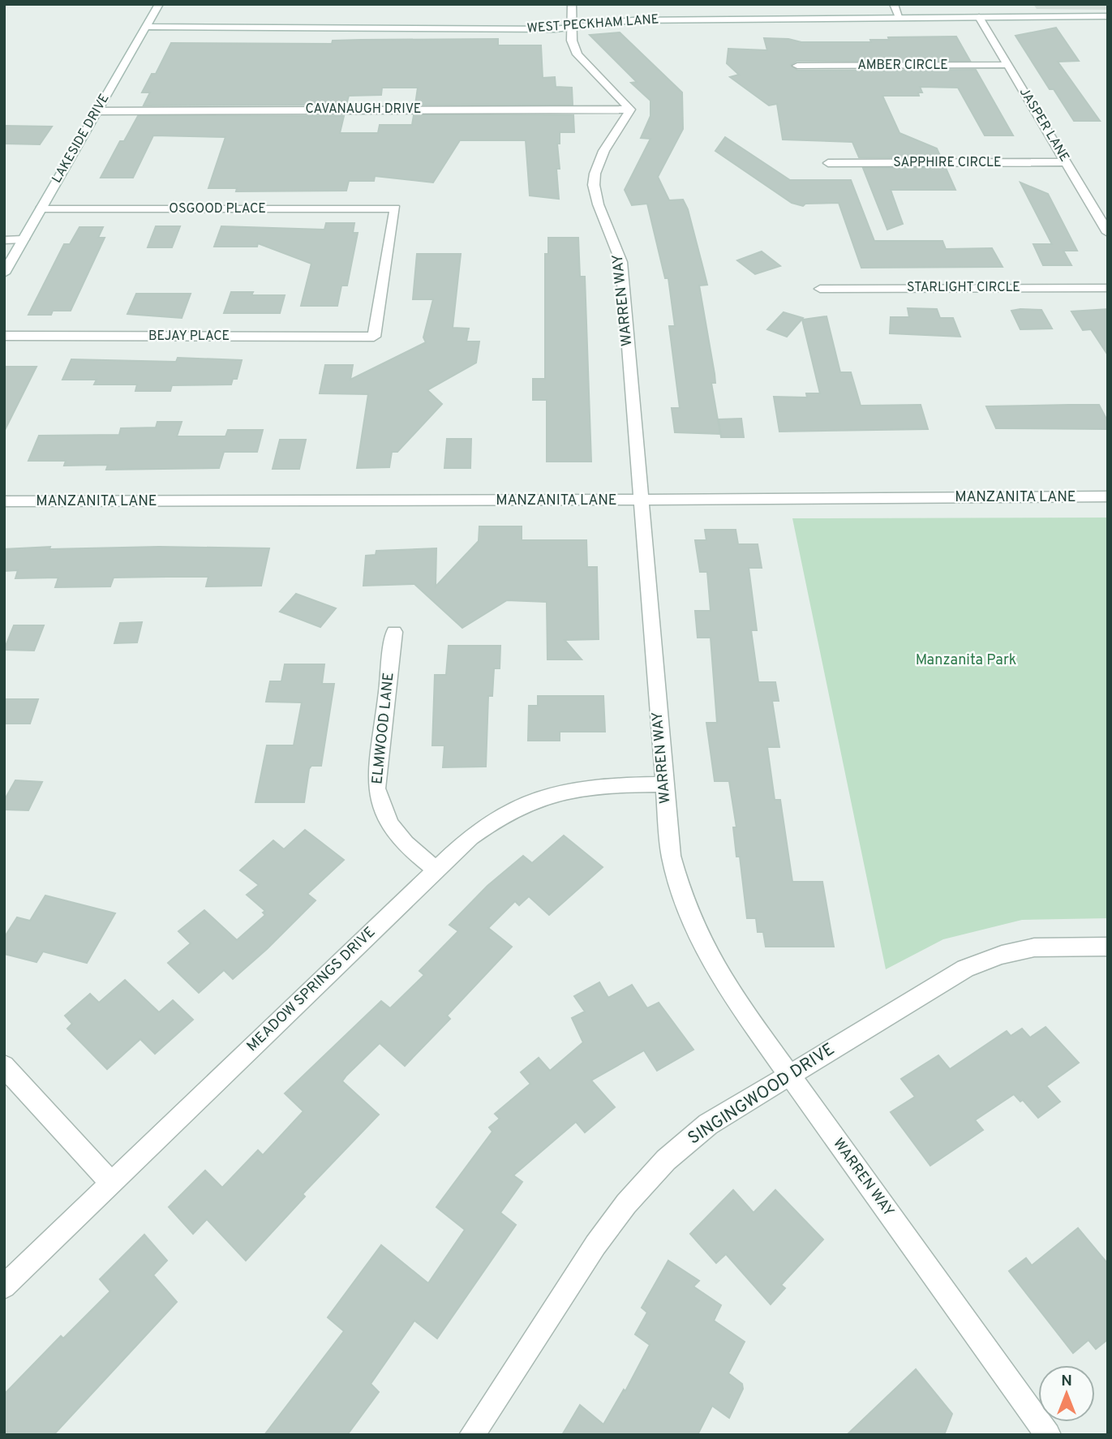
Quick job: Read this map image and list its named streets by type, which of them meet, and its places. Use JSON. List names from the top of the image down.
{
  "streets": {
    "street": [
      "WEST PECKHAM LANE",
      "AMBER CIRCLE",
      "CAVANAUGH DRIVE",
      "JASPER LANE",
      "LAKESIDE DRIVE",
      "SAPPHIRE CIRCLE",
      "OSGOOD PLACE",
      "STARLIGHT CIRCLE",
      "WARREN WAY",
      "BEJAY PLACE",
      "MANZANITA LANE",
      "ELMWOOD LANE",
      "MEADOW SPRINGS DRIVE",
      "SINGINGWOOD DRIVE"
    ]
  },
  "crossings": [
    ["WEST PECKHAM LANE", "JASPER LANE"],
    ["WEST PECKHAM LANE", "LAKESIDE DRIVE"],
    ["AMBER CIRCLE", "JASPER LANE"],
    ["CAVANAUGH DRIVE", "LAKESIDE DRIVE"],
    ["CAVANAUGH DRIVE", "WARREN WAY"],
    ["JASPER LANE", "SAPPHIRE CIRCLE"],
    ["LAKESIDE DRIVE", "OSGOOD PLACE"],
    ["OSGOOD PLACE", "BEJAY PLACE"],
    ["WARREN WAY", "MANZANITA LANE"],
    ["WARREN WAY", "MEADOW SPRINGS DRIVE"],
    ["WARREN WAY", "SINGINGWOOD DRIVE"],
    ["ELMWOOD LANE", "MEADOW SPRINGS DRIVE"]
  ],
  "parks": ["Manzanita Park"],
  "north": "top"
}
